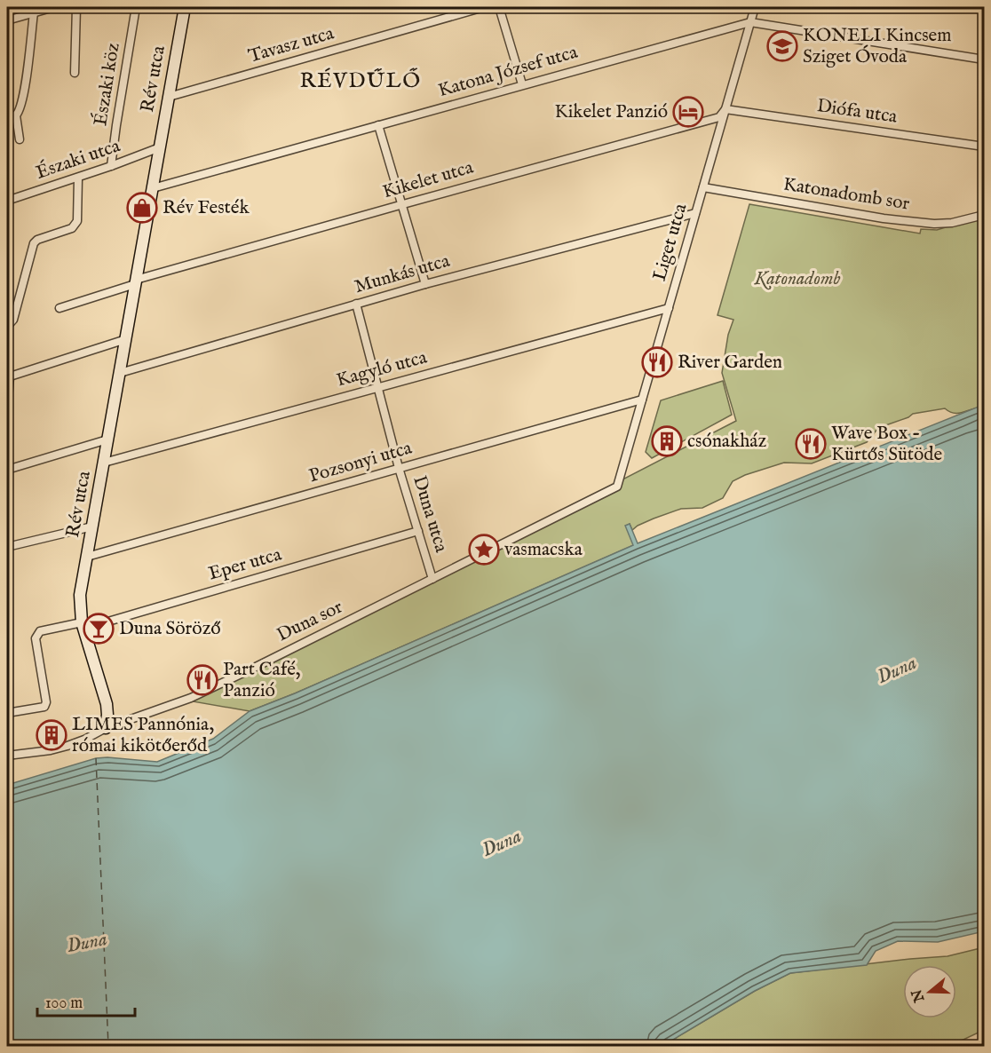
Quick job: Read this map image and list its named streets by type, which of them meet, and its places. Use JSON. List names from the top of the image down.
{
  "streets": {
    "street": [
      "Tavasz utca",
      "Katona József utca",
      "Rév utca",
      "Északi köz",
      "Diófa utca",
      "Északi utca",
      "Kikelet utca",
      "Katonadomb sor",
      "Liget utca",
      "Munkás utca",
      "Kagyló utca",
      "Pozsonyi utca",
      "Duna utca",
      "Eper utca",
      "Duna sor"
    ]
  },
  "crossings": [
    ["Tavasz utca", "Rév utca"],
    ["Katona József utca", "Rév utca"],
    ["Katona József utca", "Liget utca"],
    ["Rév utca", "Északi utca"],
    ["Rév utca", "Kikelet utca"],
    ["Rév utca", "Munkás utca"],
    ["Rév utca", "Kagyló utca"],
    ["Rév utca", "Pozsonyi utca"],
    ["Rév utca", "Eper utca"],
    ["Rév utca", "Duna sor"],
    ["Északi köz", "Északi utca"],
    ["Diófa utca", "Kikelet utca"],
    ["Diófa utca", "Liget utca"],
    ["Kikelet utca", "Liget utca"],
    ["Katonadomb sor", "Liget utca"],
    ["Liget utca", "Munkás utca"],
    ["Liget utca", "Kagyló utca"],
    ["Liget utca", "Pozsonyi utca"],
    ["Liget utca", "Duna sor"],
    ["Munkás utca", "Duna utca"],
    ["Kagyló utca", "Duna utca"],
    ["Pozsonyi utca", "Duna utca"],
    ["Duna utca", "Eper utca"],
    ["Duna utca", "Duna sor"]
  ],
  "districts": ["RÉVDŰLŐ"],
  "water": ["Duna"],
  "parks": ["Katonadomb"],
  "places": {
    "school or university": ["KONELI Kincsem Sziget Óvoda"],
    "hotel": ["Kikelet Panzió"],
    "shop": ["Rév Festék"],
    "restaurant": ["River Garden", "Wave Box - Kürtős Sütöde", "Part Café, Panzió"],
    "building": ["csónakház", "LIMES Pannónia, római kikötőerőd"],
    "place": ["vasmacska"],
    "bar": ["Duna Söröző"]
  },
  "scale_bar": "100 m",
  "north": "left"
}
